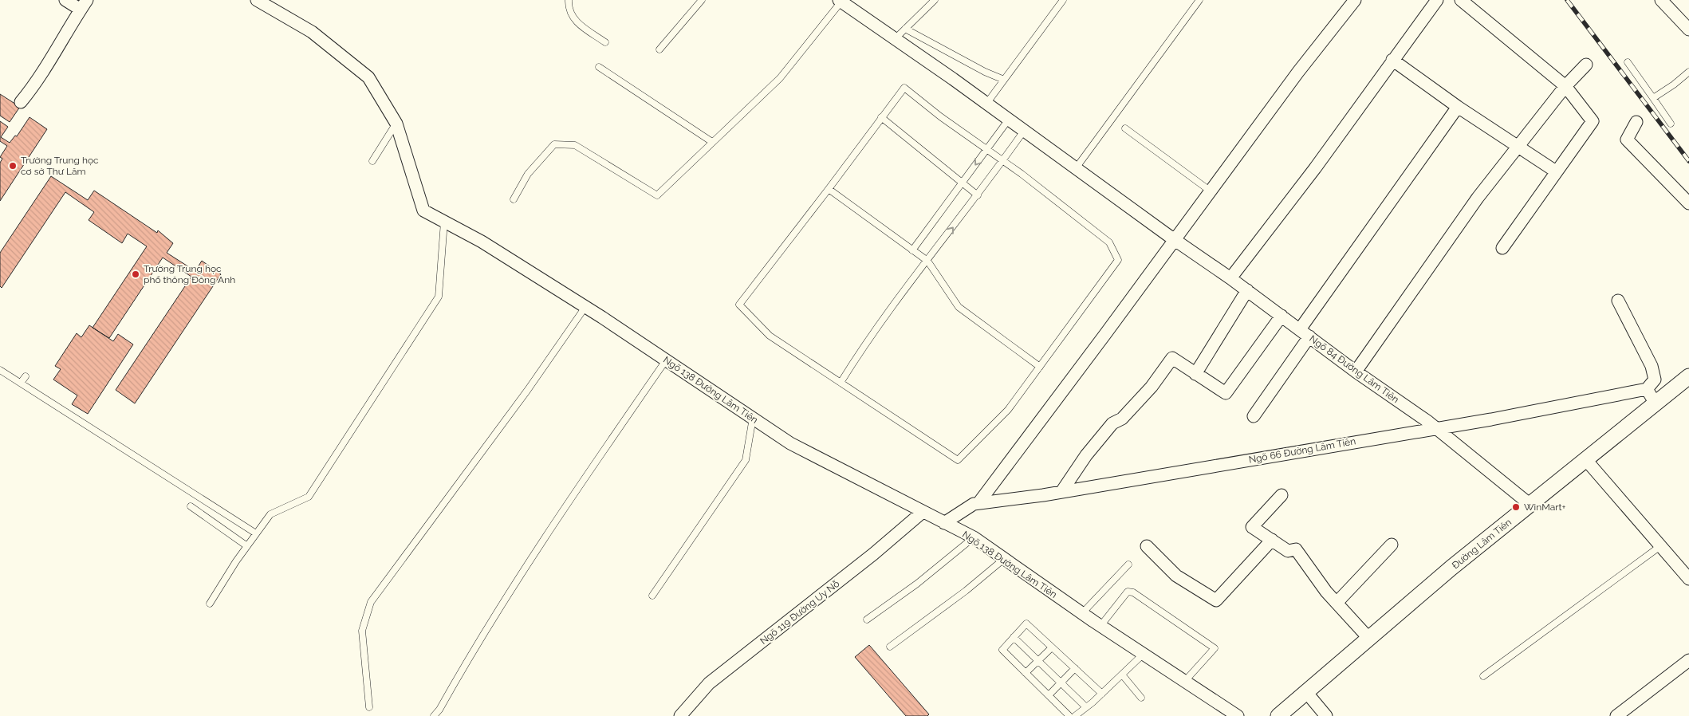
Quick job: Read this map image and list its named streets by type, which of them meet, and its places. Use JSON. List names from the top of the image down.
{
  "streets": {
    "street": [
      "Ngõ 84 Đường Lâm Tiên",
      "Ngõ 138 Đường Lâm Tiên",
      "Ngõ 66 Đường Lâm Tiên",
      "Đường Lâm Tiên",
      "Ngõ 119 Đường Uy Nỗ"
    ]
  },
  "crossings": [
    ["Ngõ 84 Đường Lâm Tiên", "Ngõ 66 Đường Lâm Tiên"],
    ["Ngõ 84 Đường Lâm Tiên", "Đường Lâm Tiên"],
    ["Ngõ 138 Đường Lâm Tiên", "Ngõ 66 Đường Lâm Tiên"],
    ["Ngõ 138 Đường Lâm Tiên", "Ngõ 119 Đường Uy Nỗ"]
  ],
  "places": ["Trường Trung học cơ sở Thư Lâm", "Trường Trung học phổ thông Đông Anh", "WinMart+"]
}
